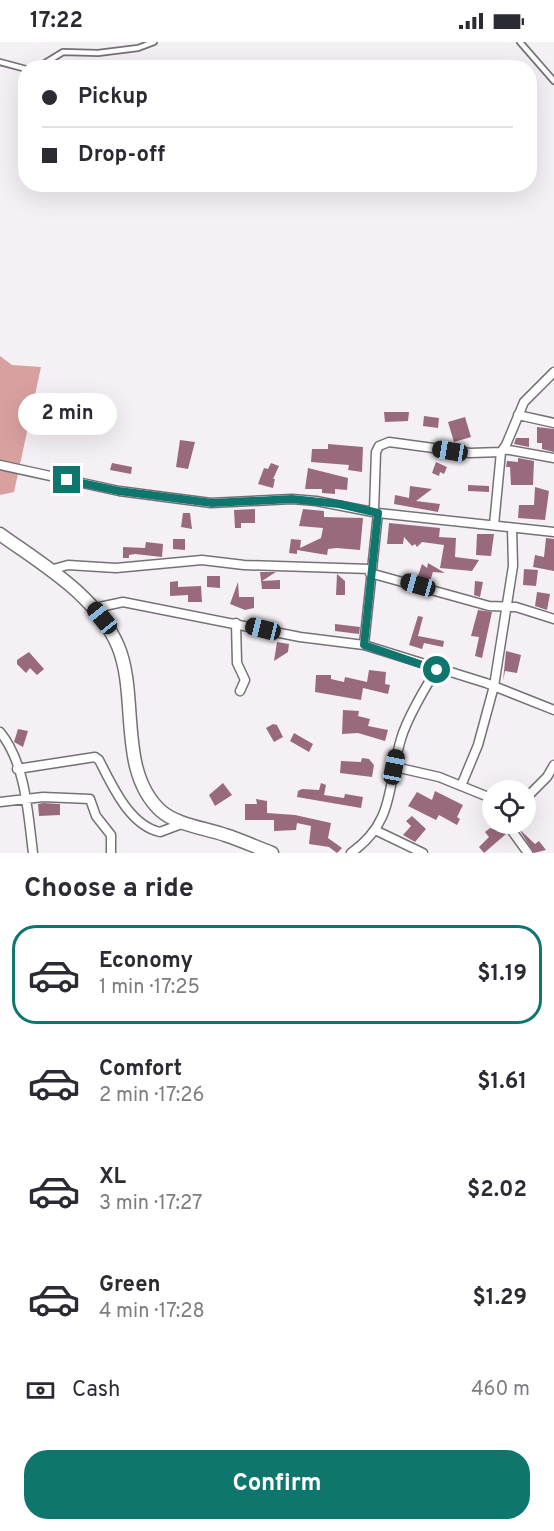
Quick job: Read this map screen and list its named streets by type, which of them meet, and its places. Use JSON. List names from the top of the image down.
{
  "page": {
    "status": "17:22",
    "banner": ["Pickup", "Drop-off"],
    "bubble": "2 min",
    "heading": "Choose a ride",
    "list": [
      {
        "name": "Economy",
        "note": "1 min · 17:25",
        "value": "$1.19"
      },
      {
        "name": "Comfort",
        "note": "2 min · 17:26",
        "value": "$1.61"
      },
      {
        "name": "XL",
        "note": "3 min · 17:27",
        "value": "$2.02"
      },
      {
        "name": "Green",
        "note": "4 min · 17:28",
        "value": "$1.29"
      }
    ],
    "pay": ["Cash", "460 m"],
    "buttons": "Confirm"
  }
}
